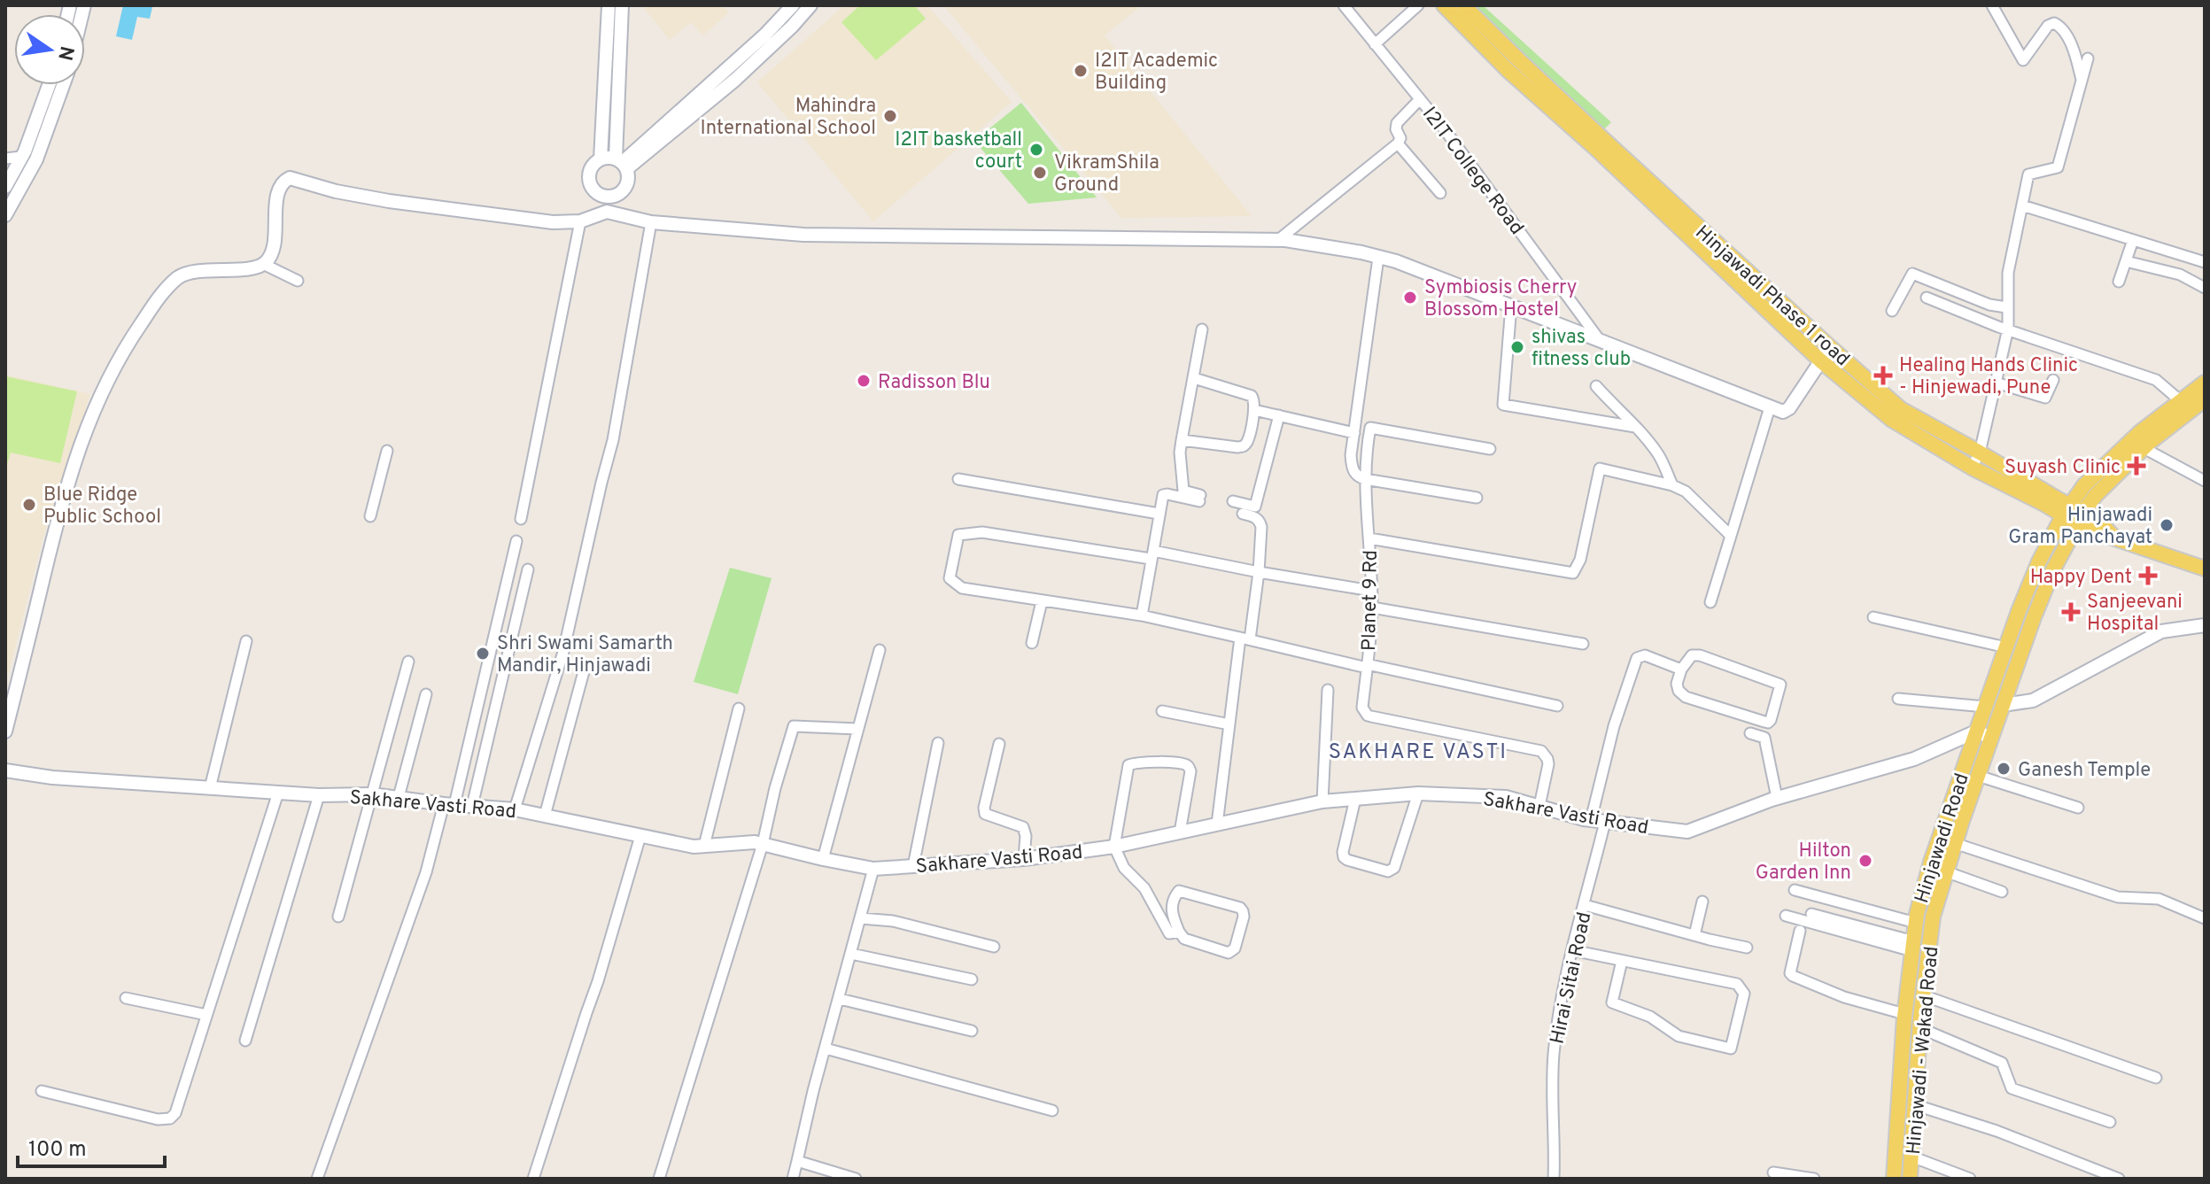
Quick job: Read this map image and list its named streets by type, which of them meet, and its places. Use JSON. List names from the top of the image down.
{
  "streets": {
    "main road": ["Hinjawadi Phase 1 road", "Hinjawadi Road", "Hinjawadi - Wakad Road"],
    "street": [
      "I2IT College Road",
      "Planet 9 Rd",
      "Sakhare Vasti Road",
      "Hirai Sitai Road"
    ]
  },
  "crossings": [
    ["Hinjawadi Phase 1 road", "Hinjawadi Road"],
    ["Hinjawadi Phase 1 road", "Hinjawadi - Wakad Road"],
    ["Planet 9 Rd", "Sakhare Vasti Road"],
    ["Sakhare Vasti Road", "Hinjawadi Road"],
    ["Sakhare Vasti Road", "Hirai Sitai Road"],
    ["Hinjawadi Road", "Hinjawadi - Wakad Road"]
  ],
  "districts": ["SAKHARE VASTI"],
  "places": {
    "other": [
      "I2IT Academic Building",
      "Mahindra International School",
      "I2IT basketball court",
      "VikramShila Ground",
      "Symbiosis Cherry Blossom Hostel",
      "shivas fitness club",
      "Radisson Blu",
      "Blue Ridge Public School",
      "Hinjawadi Gram Panchayat",
      "Shri Swami Samarth Mandir, Hinjawadi",
      "Ganesh Temple",
      "Hilton Garden Inn"
    ],
    "health": [
      "Healing Hands Clinic - Hinjewadi, Pune",
      "Suyash Clinic",
      "Happy Dent",
      "Sanjeevani Hospital"
    ]
  },
  "scale_bar": "100 m",
  "north": "right"
}
